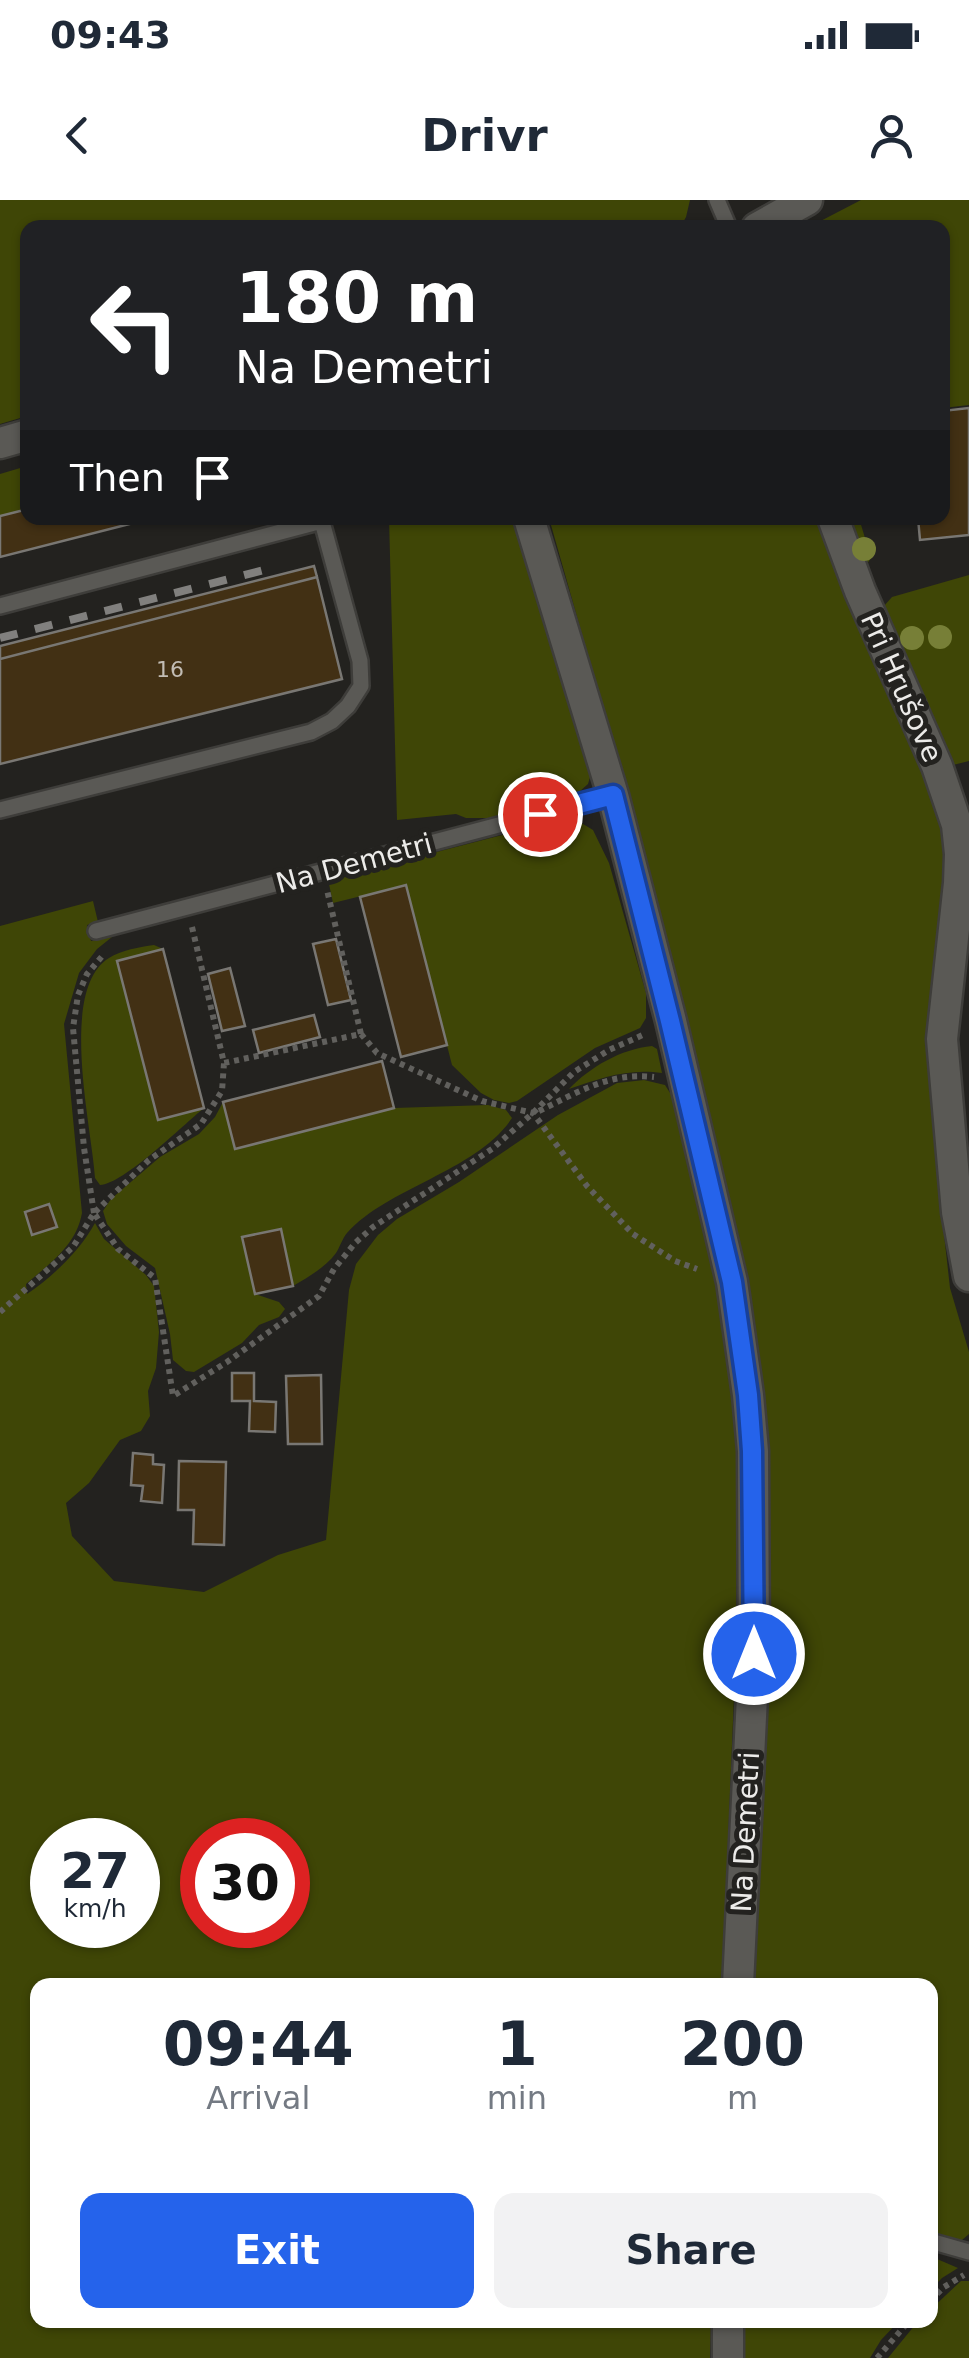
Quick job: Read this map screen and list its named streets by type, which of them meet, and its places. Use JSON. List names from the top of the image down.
{
  "streets": {
    "street": ["Pri Hrušove", "Na Demetri"]
  },
  "house_numbers": ["16"],
  "page": {
    "status": "09:43",
    "header": "Drivr",
    "turn": ["180 m", "Na Demetri"],
    "then": "Then",
    "speed": "27 km/h",
    "limit": "30",
    "eta": [
      "09:44",
      "Arrival",
      "1",
      "min",
      "200",
      "m"
    ],
    "buttons": ["Exit", "Share"]
  }
}
